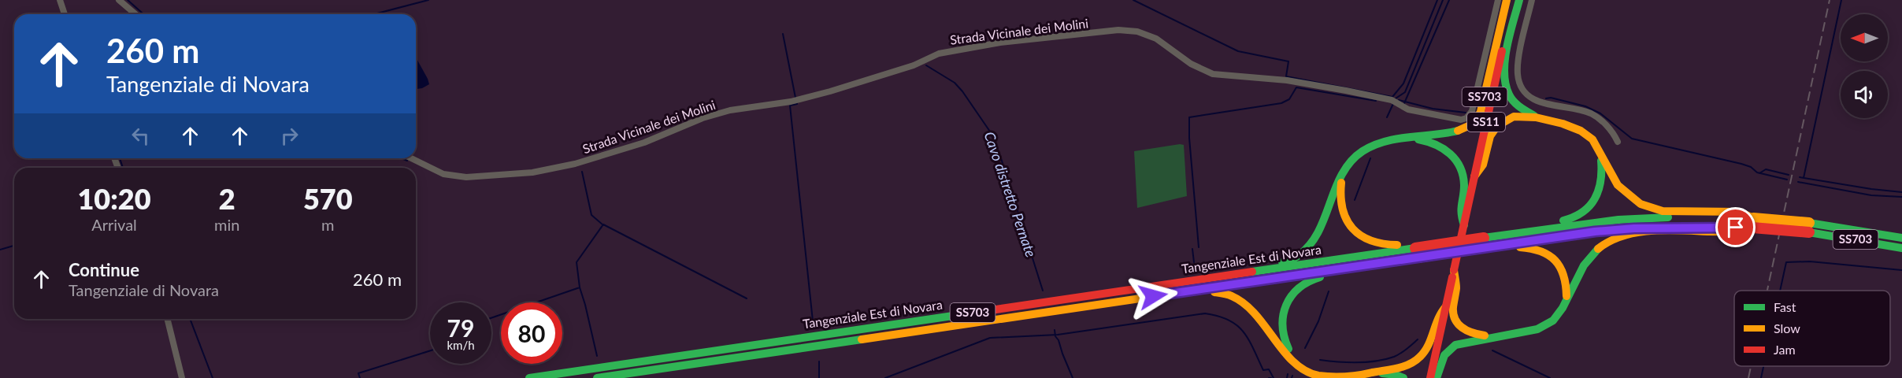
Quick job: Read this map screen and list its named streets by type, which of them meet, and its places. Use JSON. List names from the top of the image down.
{
  "streets": {
    "main road": ["SS703", "SS11", "Tangenziale Est di Novara"],
    "street": ["Strada Vicinale dei Molini"]
  },
  "crossings": [
    ["SS703", "SS11"],
    ["SS703", "Tangenziale Est di Novara"]
  ],
  "water": ["Cavo distretto Pernate"],
  "legend": ["Fast", "Slow", "Jam"],
  "north": "left",
  "page": {
    "turn": ["260 m", "Tangenziale di Novara"],
    "eta": [
      "10:20",
      "Arrival",
      "2",
      "min",
      "570",
      "m"
    ],
    "list": [
      {
        "name": "Continue",
        "note": "Tangenziale di Novara",
        "value": "260 m"
      }
    ],
    "speed": "79 km/h",
    "limit": "80"
  }
}
